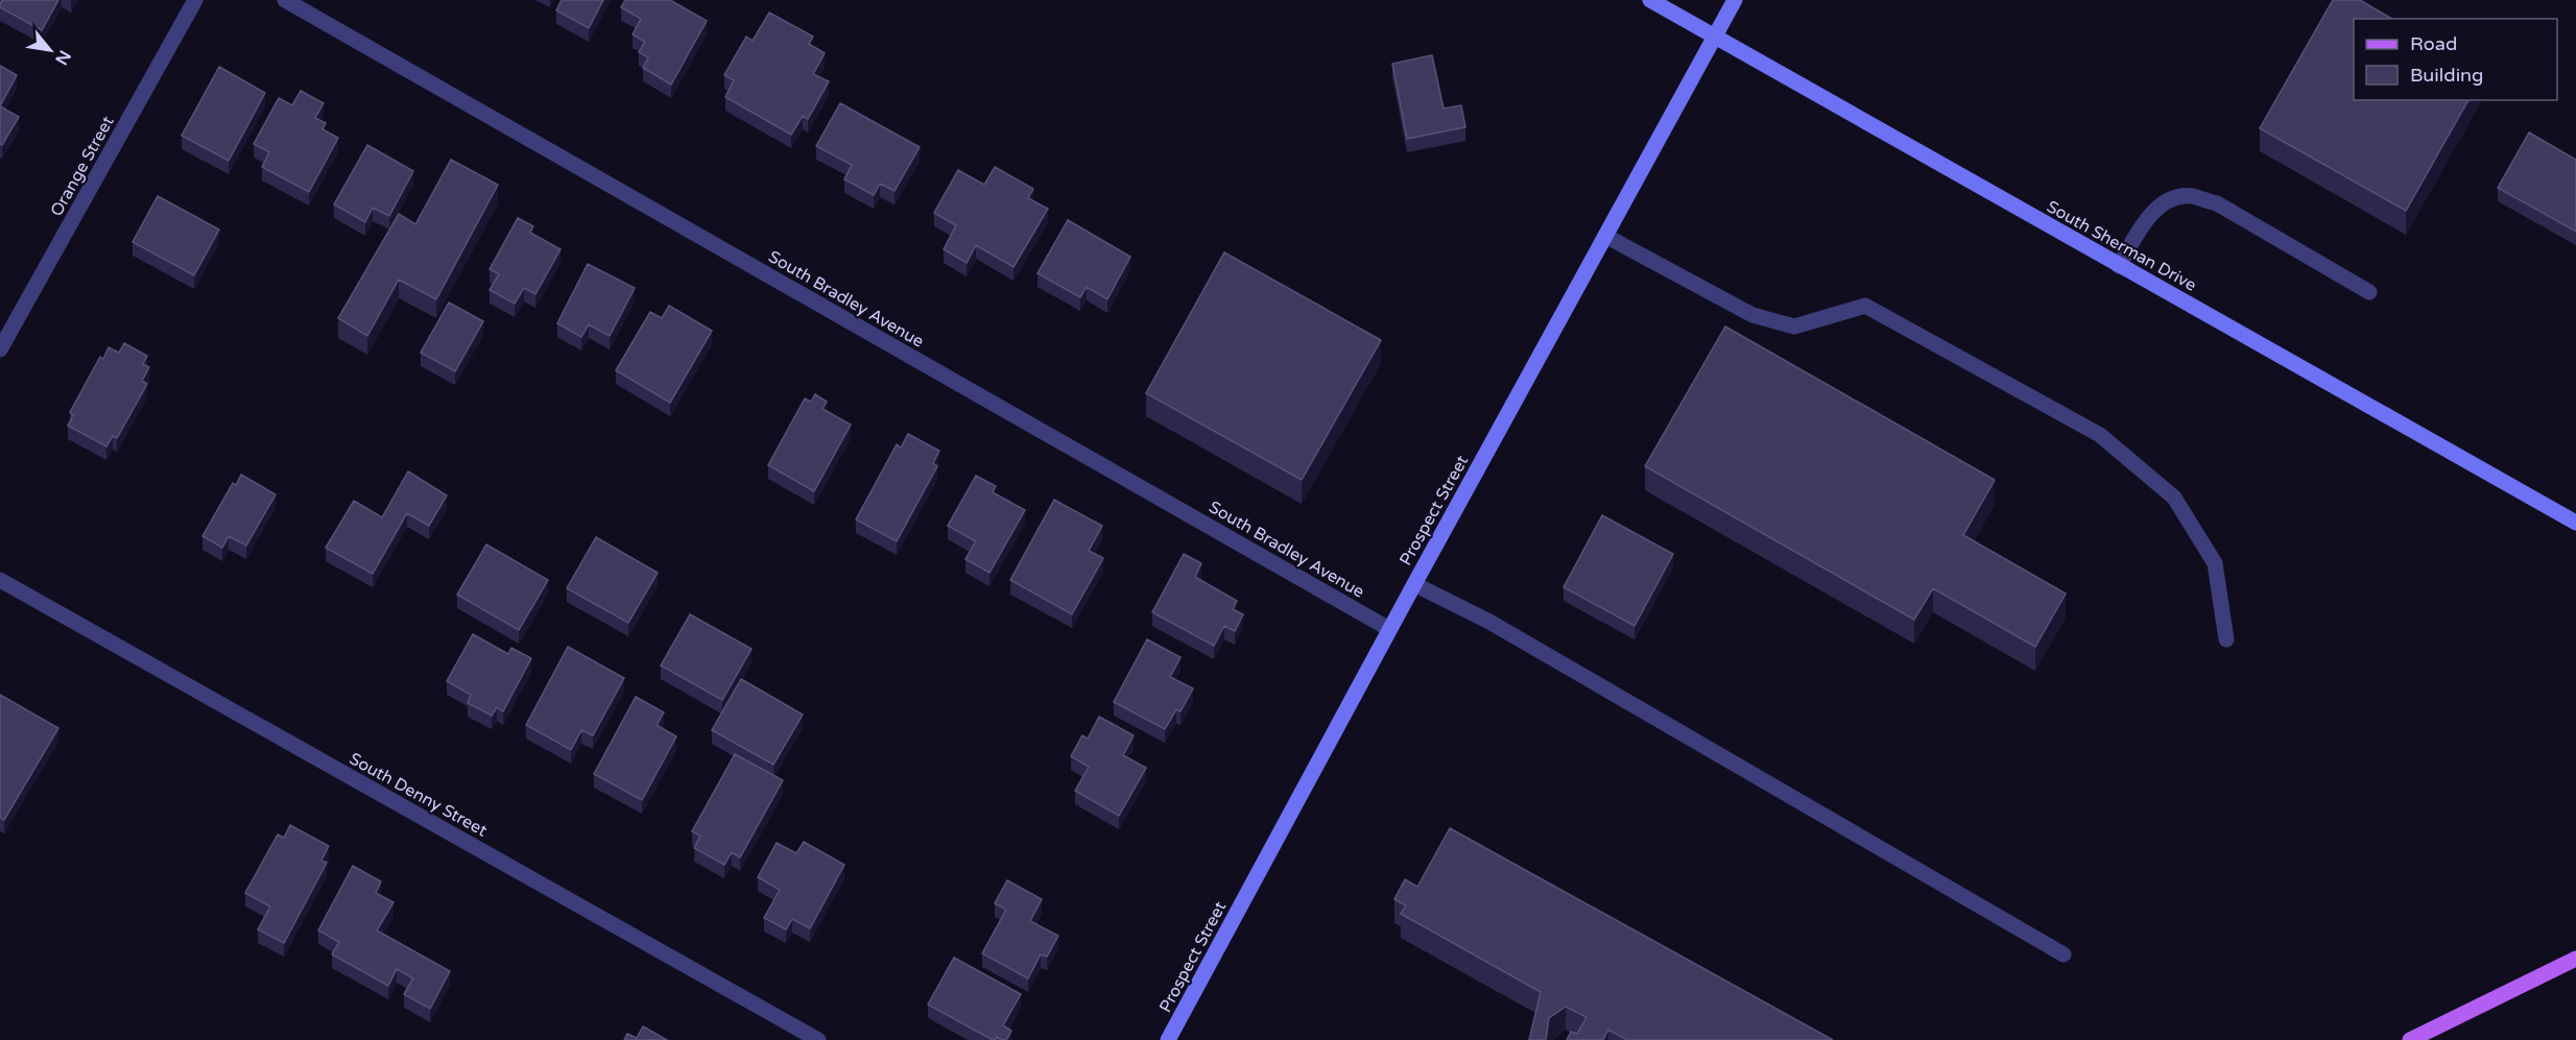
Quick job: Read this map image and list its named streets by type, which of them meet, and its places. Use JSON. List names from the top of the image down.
{
  "streets": {
    "main road": ["South Sherman Drive", "Prospect Street"],
    "street": ["Orange Street", "South Bradley Avenue", "South Denny Street"]
  },
  "crossings": [
    ["South Sherman Drive", "Prospect Street"],
    ["South Bradley Avenue", "Prospect Street"]
  ],
  "legend": ["Road", "Building"],
  "north": "bottom right"
}
